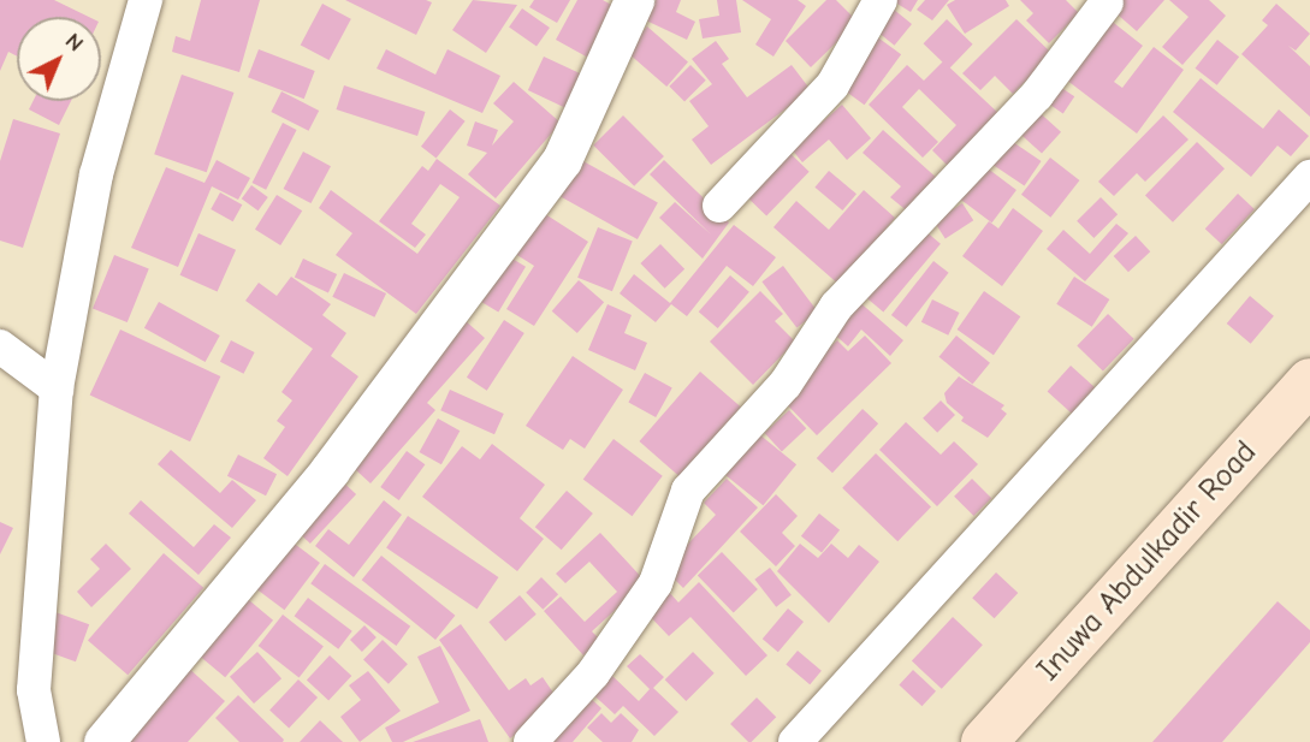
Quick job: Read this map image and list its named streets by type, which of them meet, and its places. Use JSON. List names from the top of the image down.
{
  "streets": {
    "main road": ["Inuwa Abdulkadir Road"]
  },
  "north": "top right"
}
